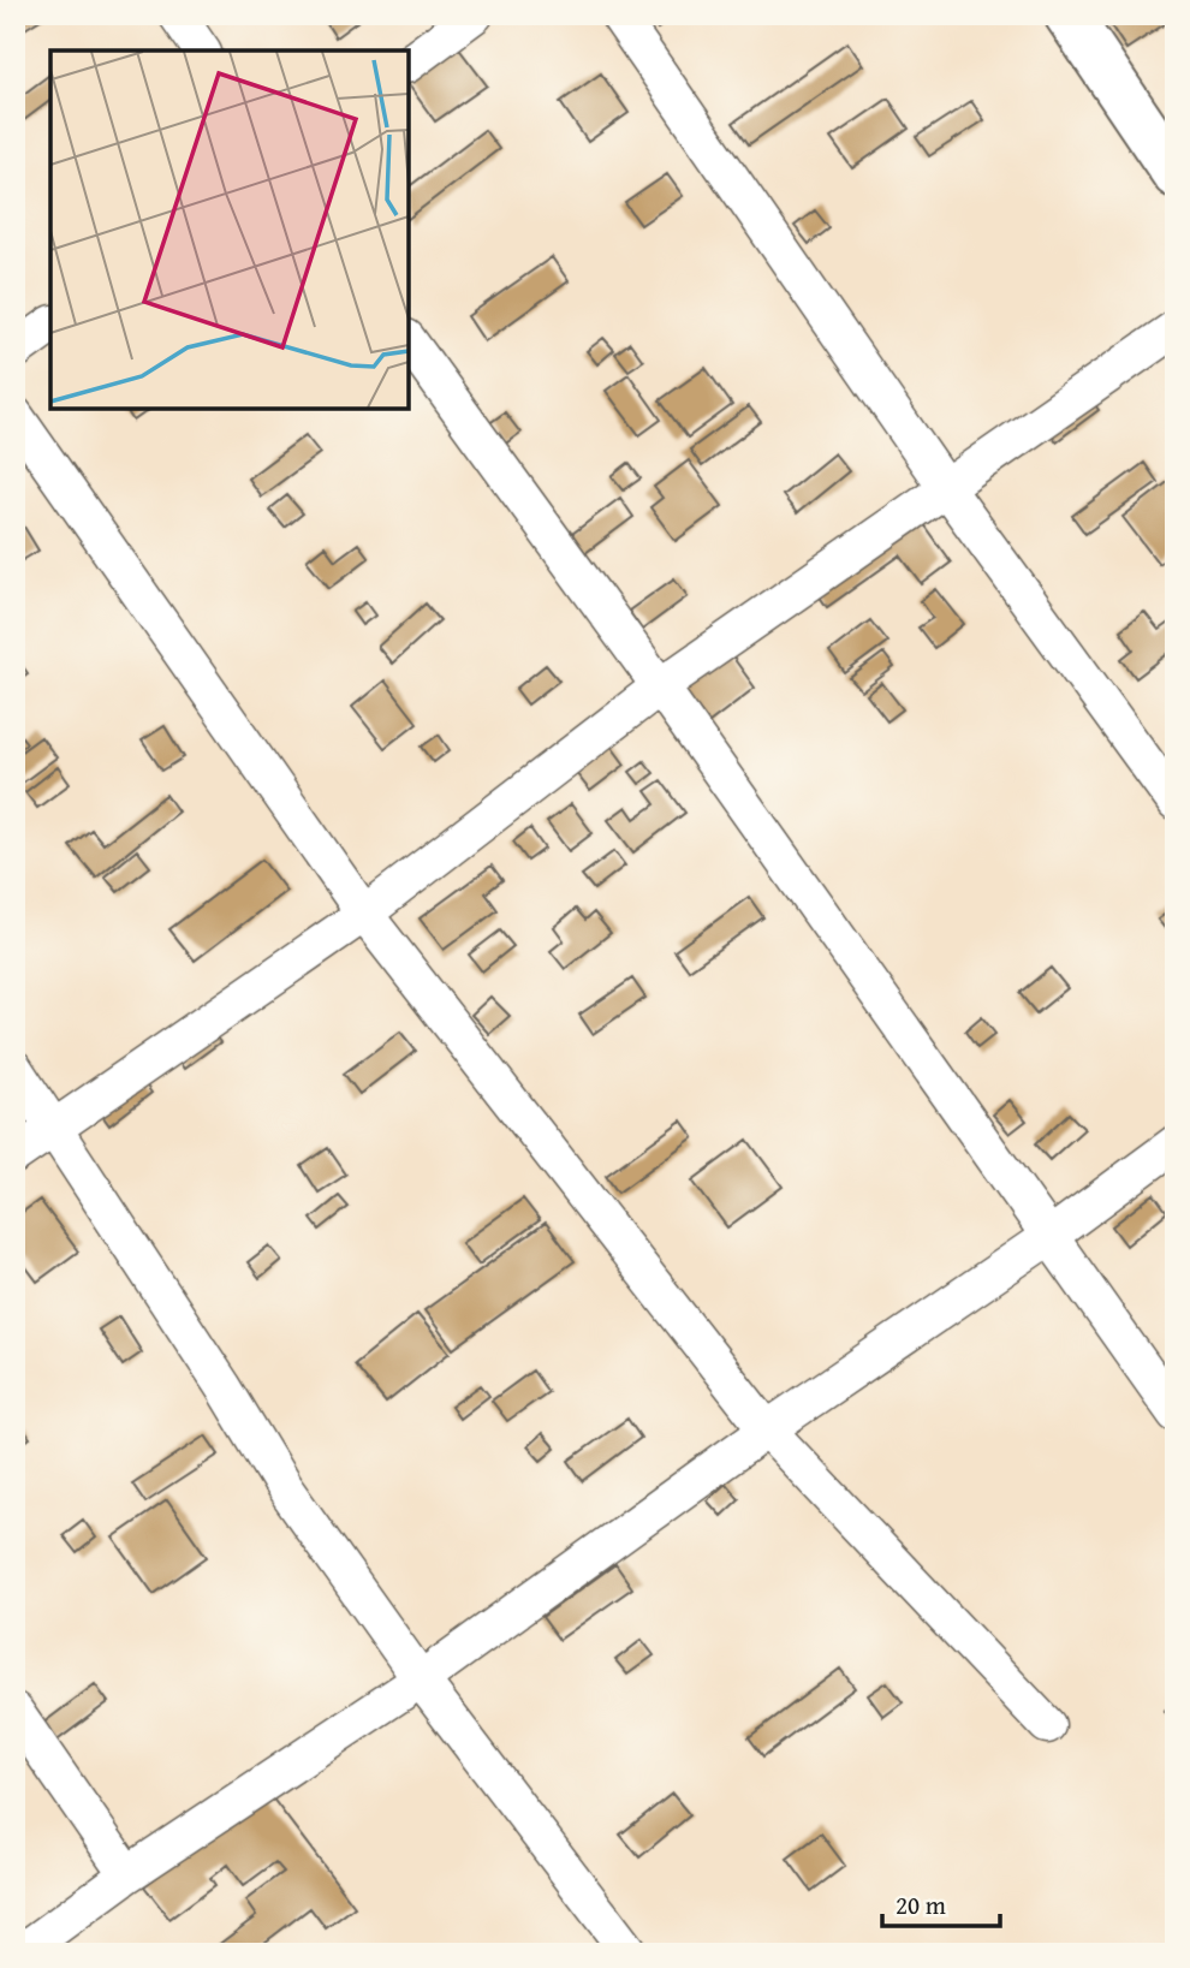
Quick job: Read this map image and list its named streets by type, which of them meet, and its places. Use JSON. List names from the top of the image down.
{
  "scale_bar": "20 m"
}
